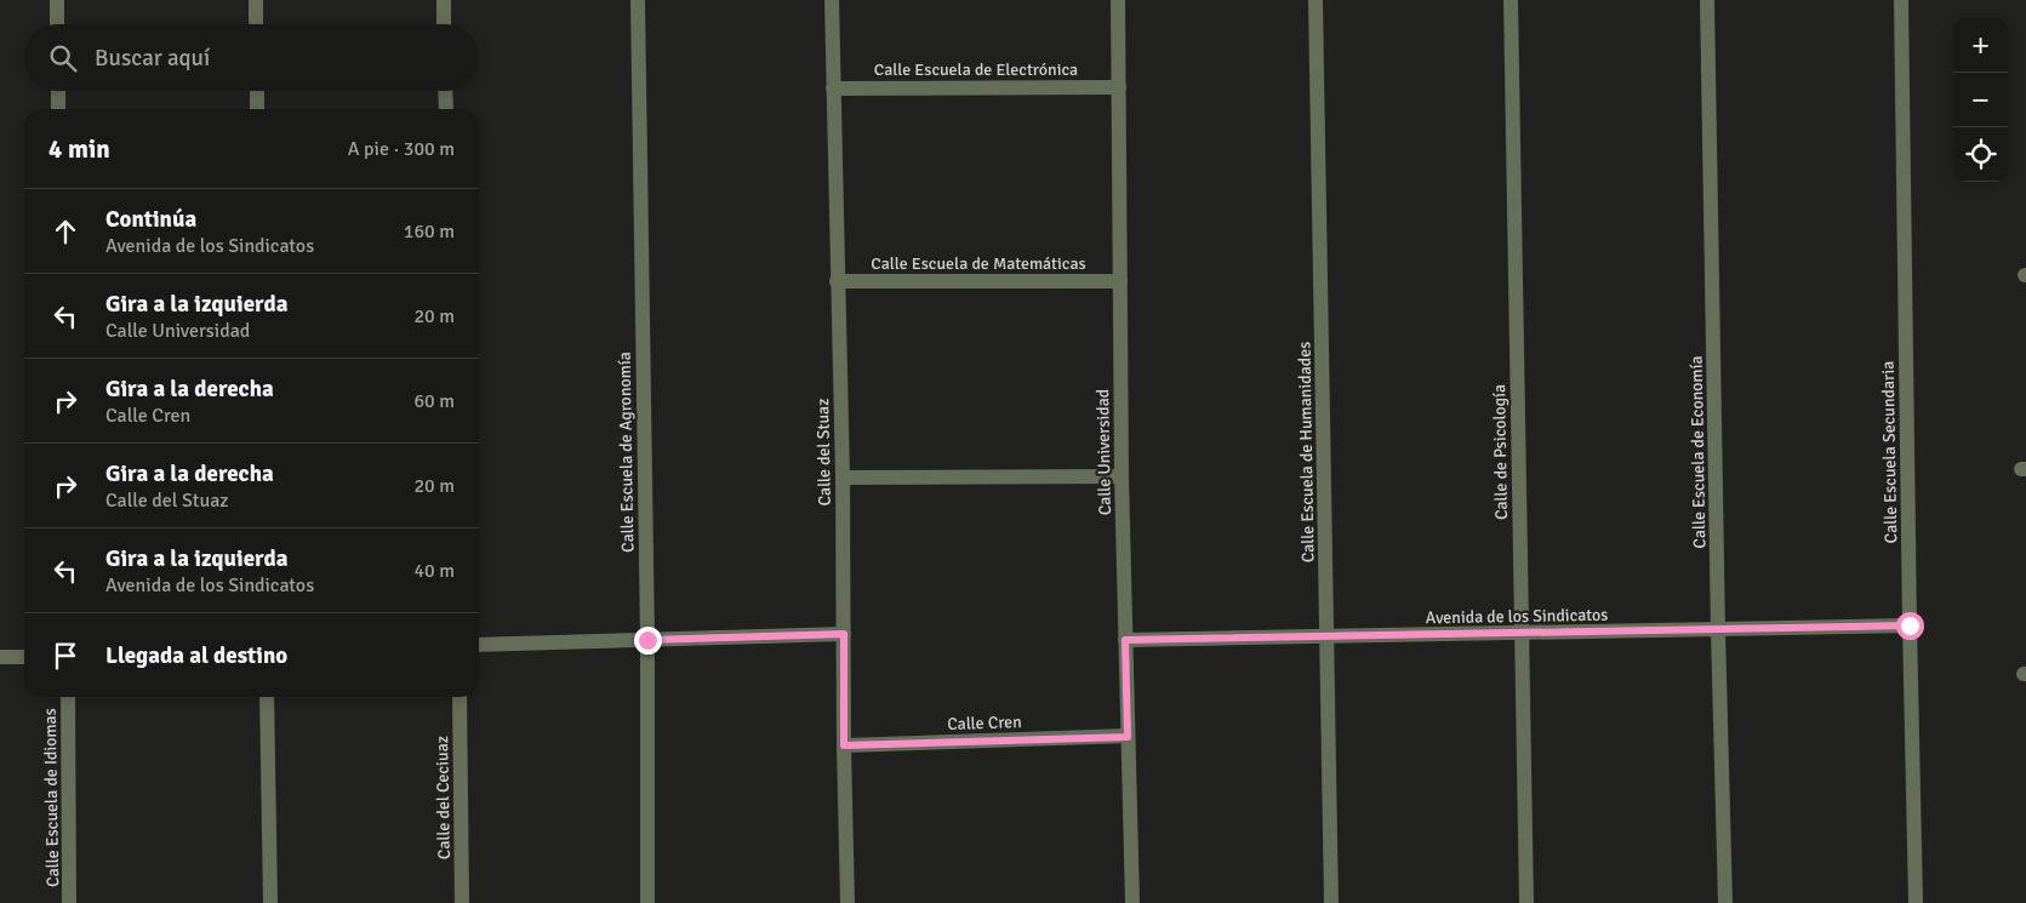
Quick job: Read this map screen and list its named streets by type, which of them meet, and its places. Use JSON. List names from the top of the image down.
{
  "streets": {
    "street": [
      "Calle Escuela de Electrónica",
      "Calle Escuela de Matemáticas",
      "Calle Escuela de Agronomía",
      "Calle del Stuaz",
      "Calle Universidad",
      "Calle Escuela de Humanidades",
      "Calle de Psicología",
      "Calle Escuela de Economía",
      "Calle Escuela Secundaria",
      "Avenida de los Sindicatos",
      "Calle Cren",
      "Calle Escuela de Idiomas",
      "Calle del Ceciuaz"
    ]
  },
  "crossings": [
    ["Calle Escuela de Electrónica", "Calle del Stuaz"],
    ["Calle Escuela de Electrónica", "Calle Universidad"],
    ["Calle Escuela de Matemáticas", "Calle del Stuaz"],
    ["Calle Escuela de Matemáticas", "Calle Universidad"],
    ["Calle del Stuaz", "Calle Cren"],
    ["Calle Universidad", "Avenida de los Sindicatos"],
    ["Calle Universidad", "Calle Cren"],
    ["Calle Escuela de Humanidades", "Avenida de los Sindicatos"],
    ["Calle de Psicología", "Avenida de los Sindicatos"],
    ["Calle Escuela de Economía", "Avenida de los Sindicatos"],
    ["Calle Escuela Secundaria", "Avenida de los Sindicatos"]
  ],
  "page": {
    "map_buttons": ["+", "−"],
    "search": "Buscar aquí",
    "heading": ["4 min", "A pie · 300 m"],
    "list": [
      ["Continúa", "Avenida de los Sindicatos", "160 m"],
      ["Gira a la izquierda", "Calle Universidad", "20 m"],
      ["Gira a la derecha", "Calle Cren", "60 m"],
      ["Gira a la derecha", "Calle del Stuaz", "20 m"],
      ["Gira a la izquierda", "Avenida de los Sindicatos", "40 m"],
      "Llegada al destino"
    ]
  }
}
